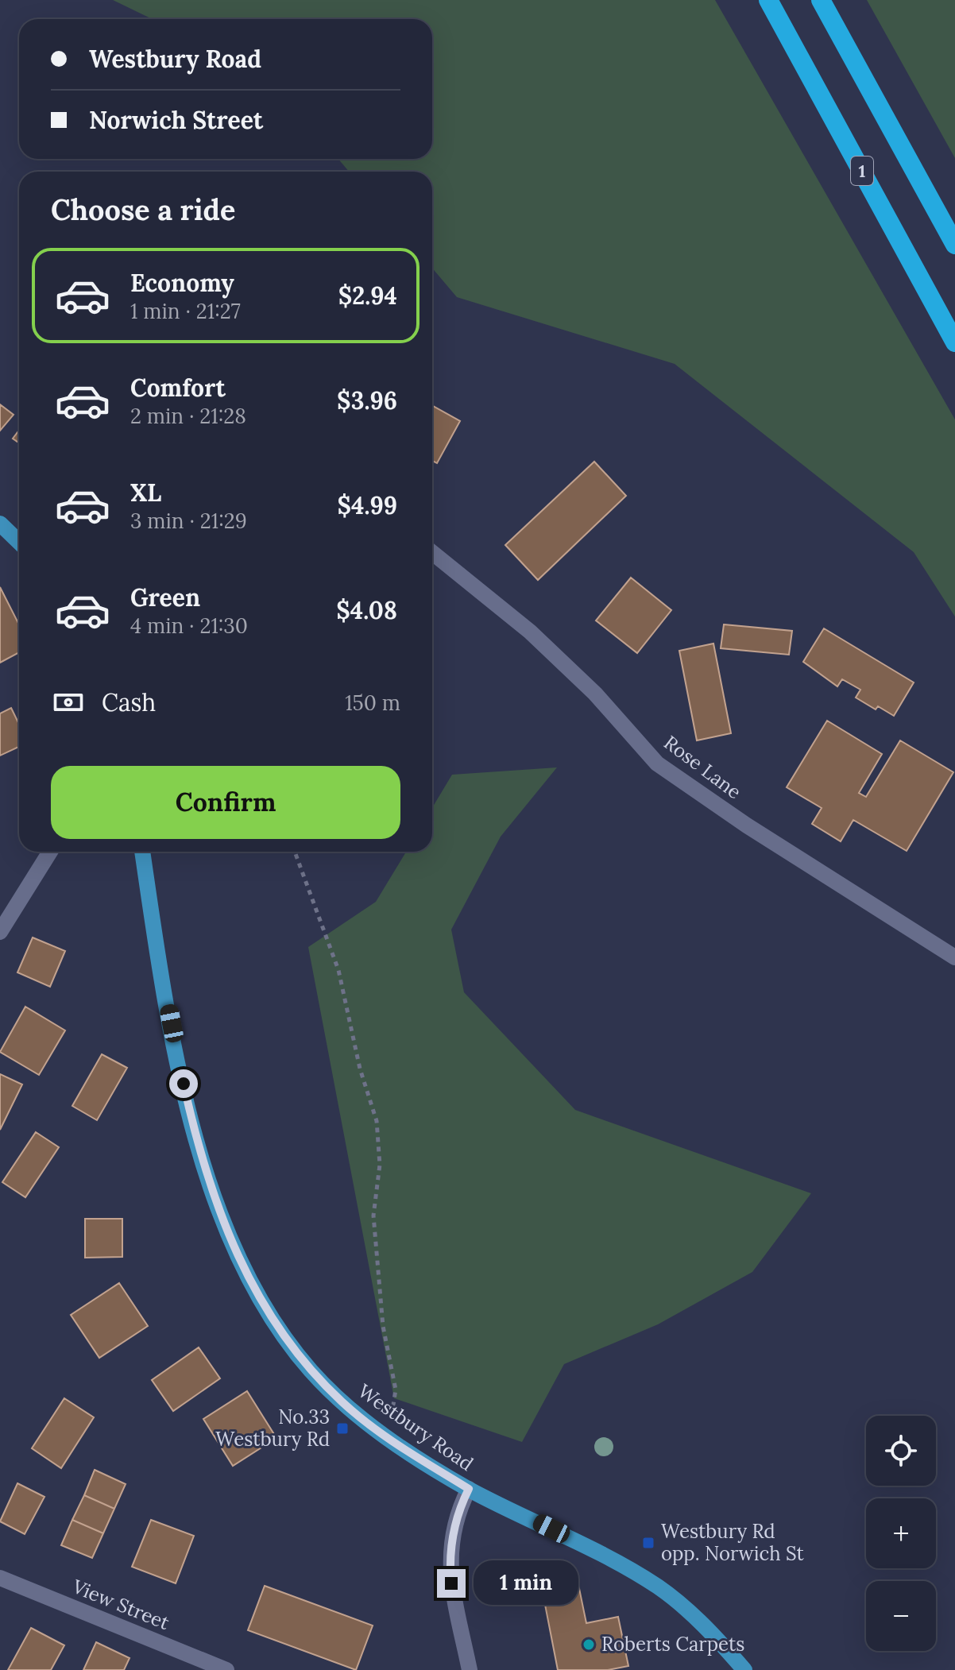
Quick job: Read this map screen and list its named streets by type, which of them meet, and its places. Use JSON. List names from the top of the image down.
{
  "streets": {
    "highway": ["1"],
    "main road": ["Westbury Road"],
    "street": ["Rose Lane", "View Street"]
  },
  "places": {
    "transit": ["No.33 Westbury Rd", "Westbury Rd opp. Norwich St"],
    "other": ["Roberts Carpets"]
  },
  "page": {
    "banner": ["Westbury Road", "Norwich Street"],
    "heading": "Choose a ride",
    "list": [
      {
        "name": "Economy",
        "note": "1 min · 21:27",
        "value": "$2.94"
      },
      {
        "name": "Comfort",
        "note": "2 min · 21:28",
        "value": "$3.96"
      },
      {
        "name": "XL",
        "note": "3 min · 21:29",
        "value": "$4.99"
      },
      {
        "name": "Green",
        "note": "4 min · 21:30",
        "value": "$4.08"
      }
    ],
    "pay": ["Cash", "150 m"],
    "buttons": "Confirm",
    "map_buttons": ["+", "−"],
    "bubble": "1 min"
  }
}
